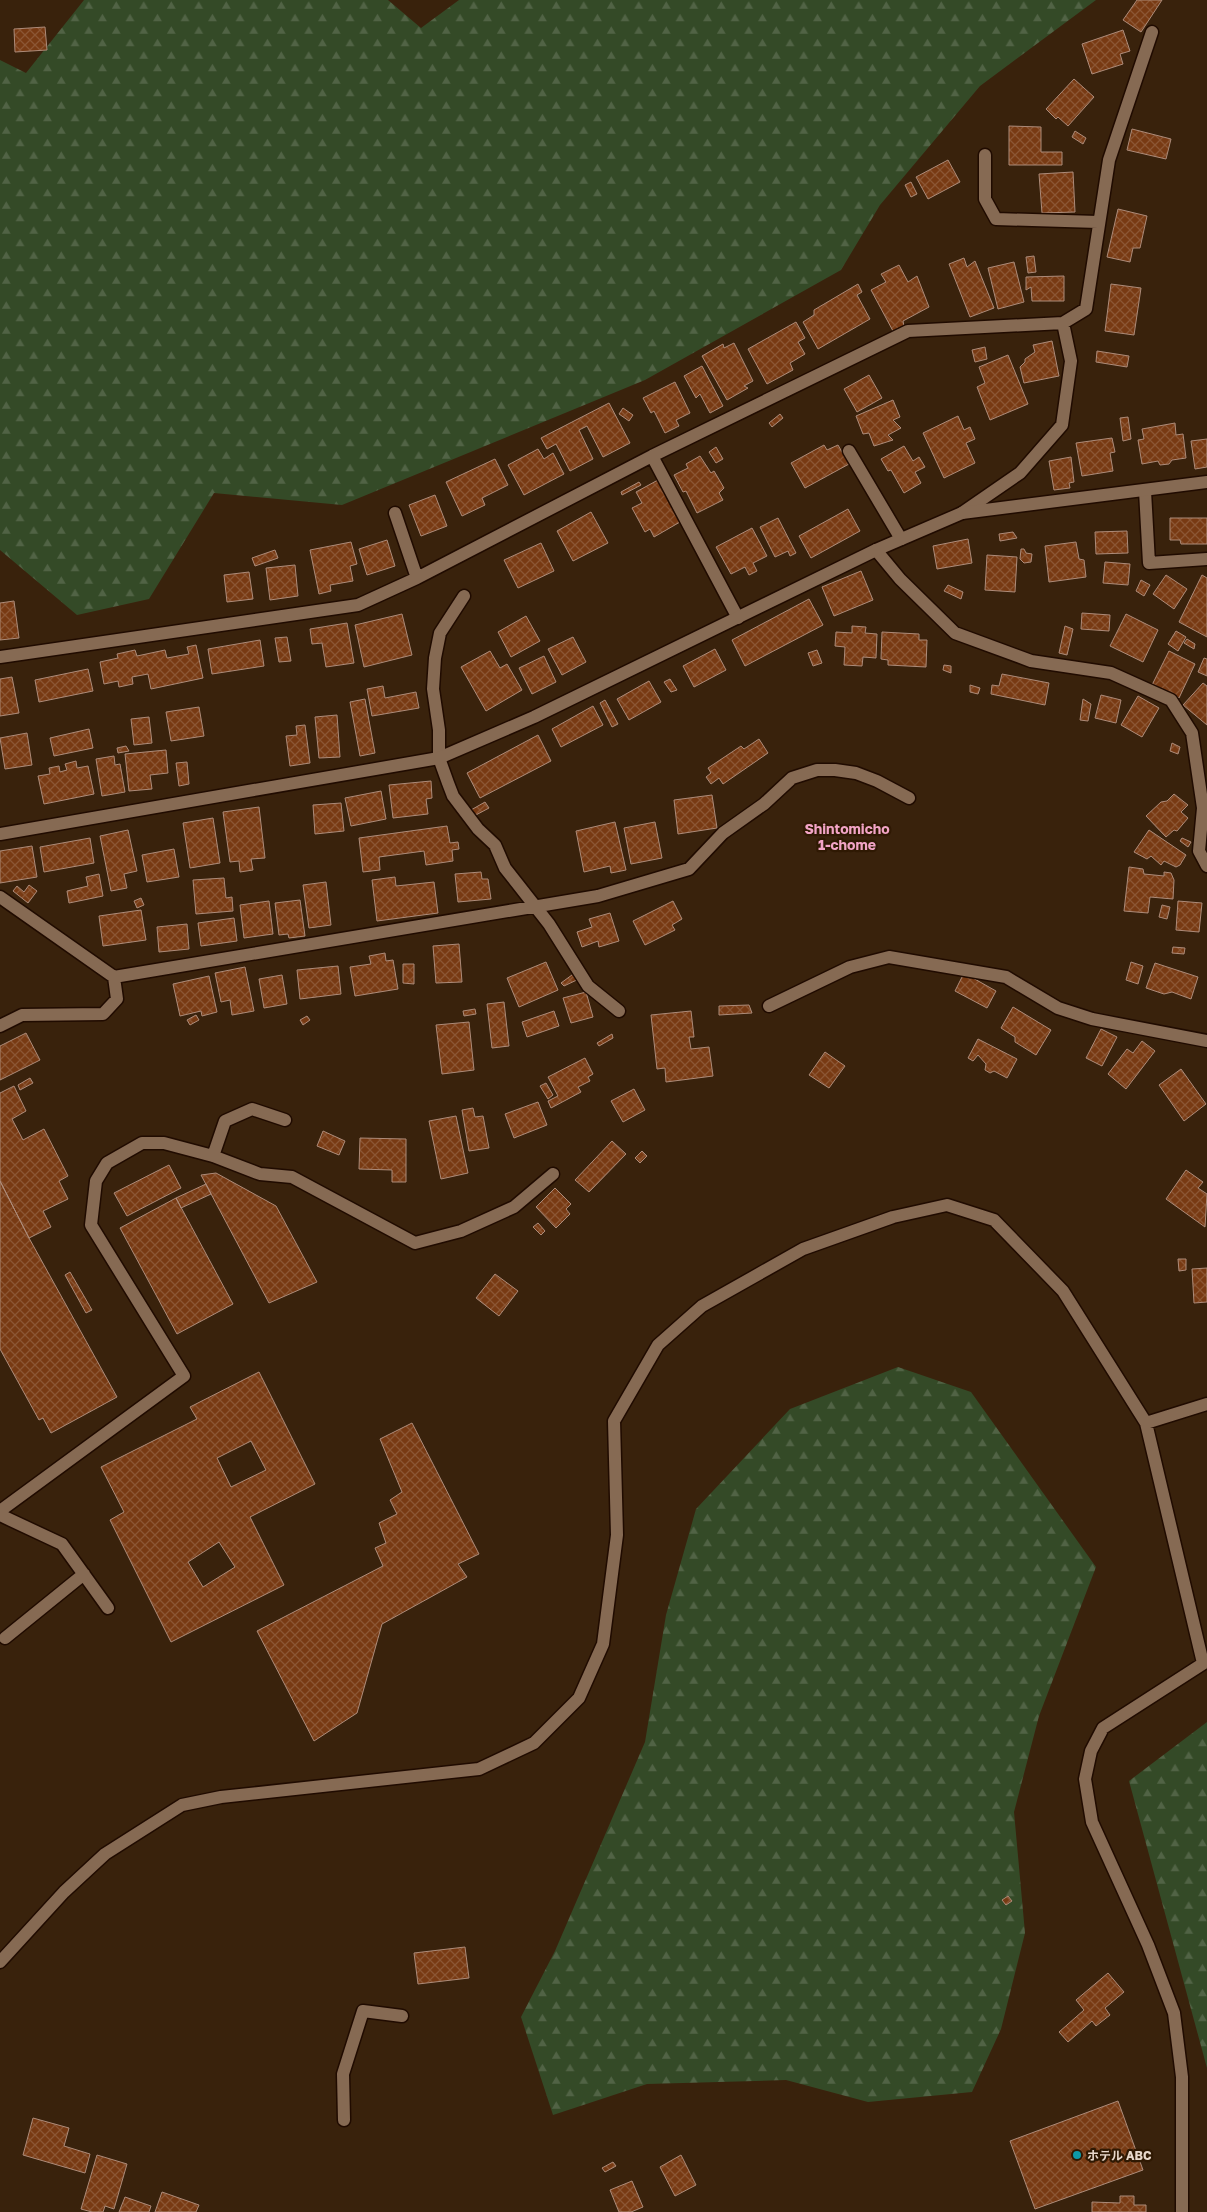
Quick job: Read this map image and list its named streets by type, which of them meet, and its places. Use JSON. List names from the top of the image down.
{
  "districts": ["Shintomicho 1-chome"],
  "places": ["ホテル ABC"]
}
